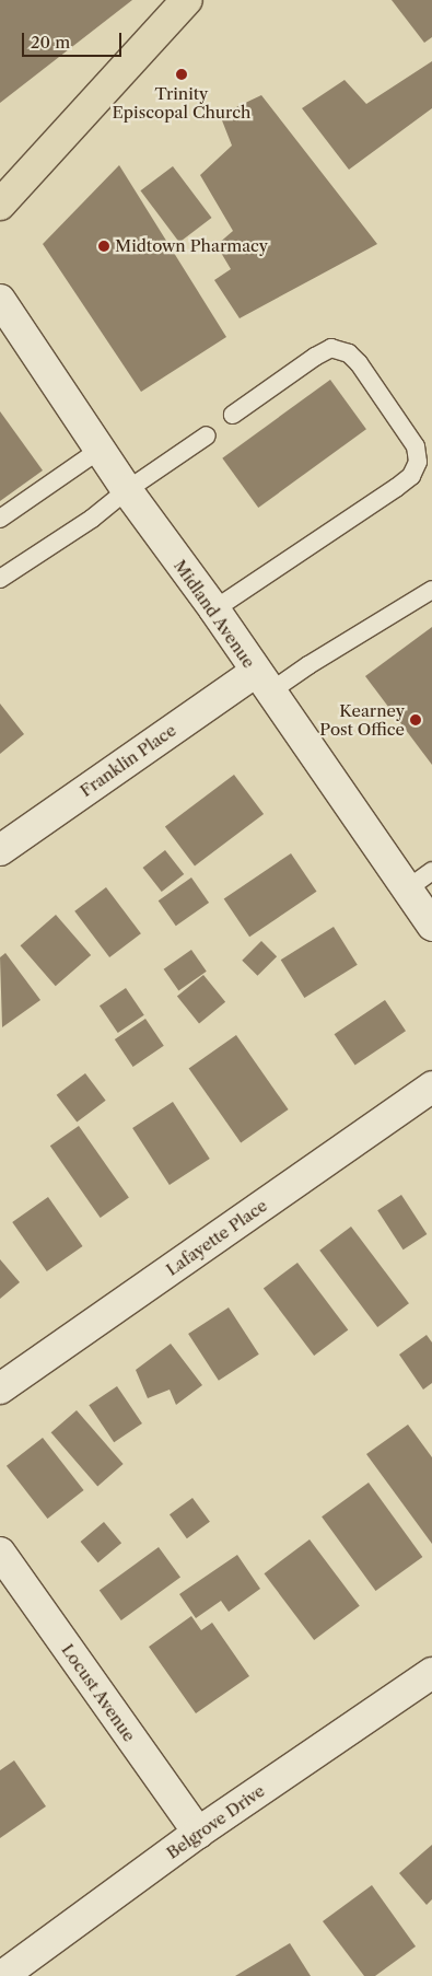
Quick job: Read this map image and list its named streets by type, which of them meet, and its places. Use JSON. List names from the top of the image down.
{
  "streets": {
    "street": [
      "Midland Avenue",
      "Franklin Place",
      "Lafayette Place",
      "Locust Avenue",
      "Belgrove Drive"
    ]
  },
  "crossings": [
    ["Midland Avenue", "Franklin Place"],
    ["Locust Avenue", "Belgrove Drive"]
  ],
  "places": ["Trinity Episcopal Church", "Midtown Pharmacy", "Kearney Post Office"],
  "scale_bar": "20 m"
}
